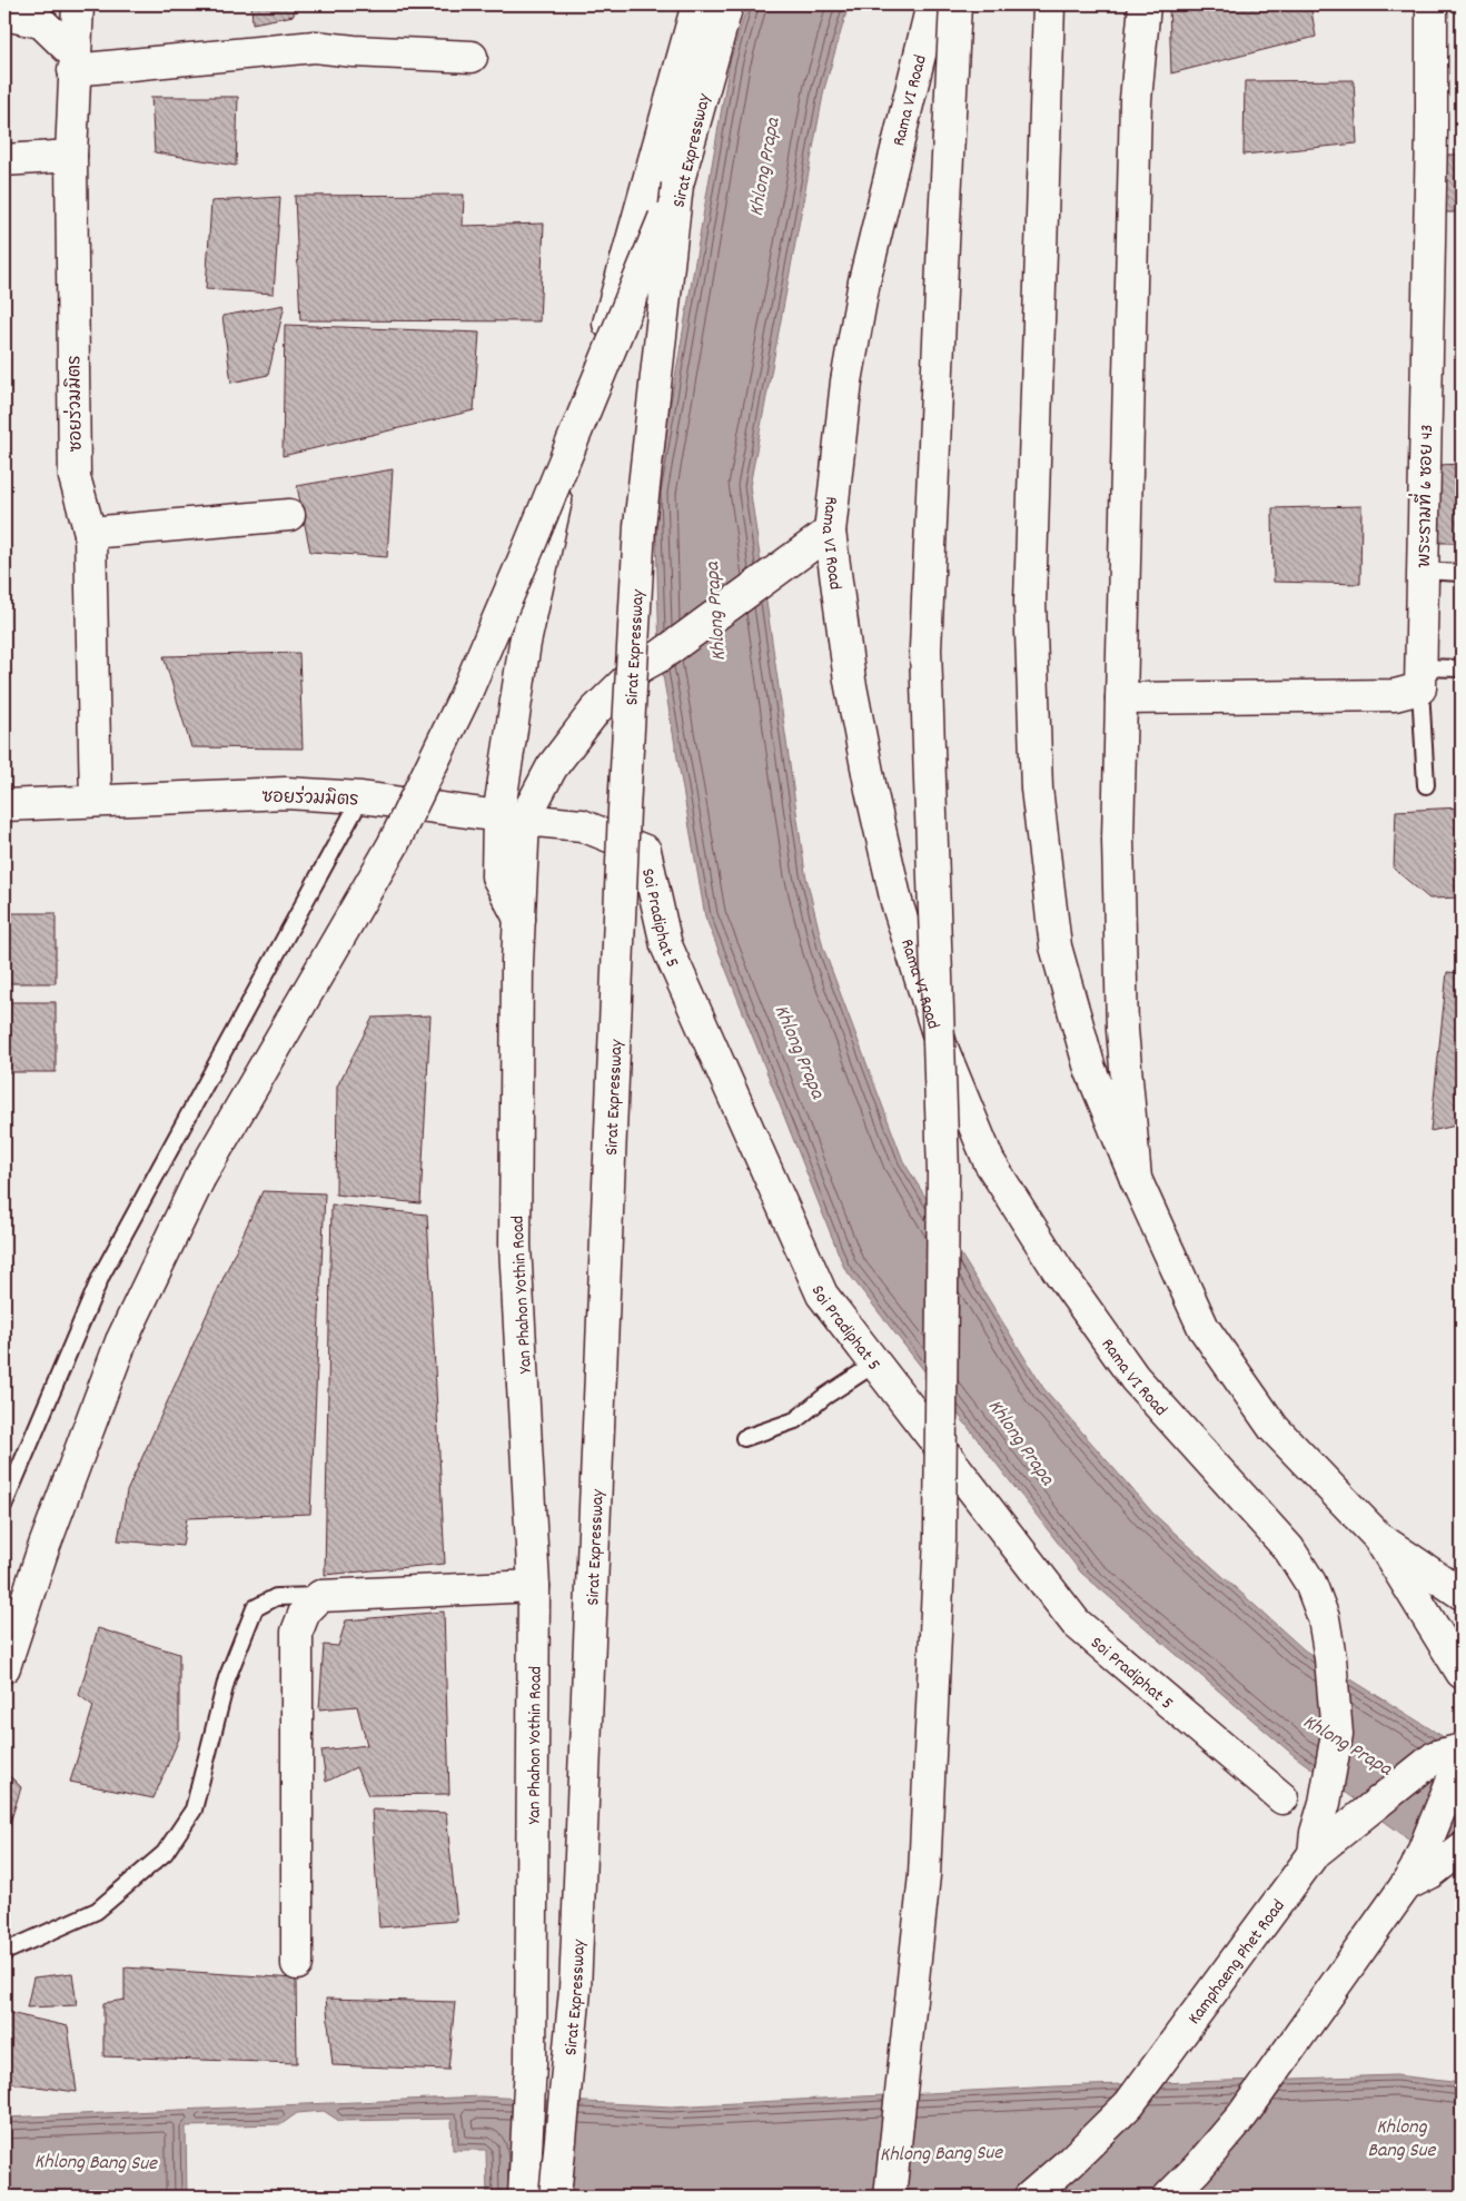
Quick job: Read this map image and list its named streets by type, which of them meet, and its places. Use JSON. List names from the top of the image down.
{
  "streets": {
    "main road": [
      "Rama VI Road",
      "Sirat Expressway",
      "ซอยร่วมมิตร",
      "พระรามที่ 6 ซอย 43",
      "Soi Pradiphat 5",
      "Yan Phahon Yothin Road",
      "Kamphaeng Phet Road"
    ]
  },
  "crossings": [
    ["Rama VI Road", "Yan Phahon Yothin Road"],
    ["Rama VI Road", "Kamphaeng Phet Road"],
    ["ซอยร่วมมิตร", "Soi Pradiphat 5"],
    ["ซอยร่วมมิตร", "Yan Phahon Yothin Road"],
    ["Soi Pradiphat 5", "Yan Phahon Yothin Road"]
  ],
  "water": ["Khlong Prapa", "Khlong Bang Sue"]
}
